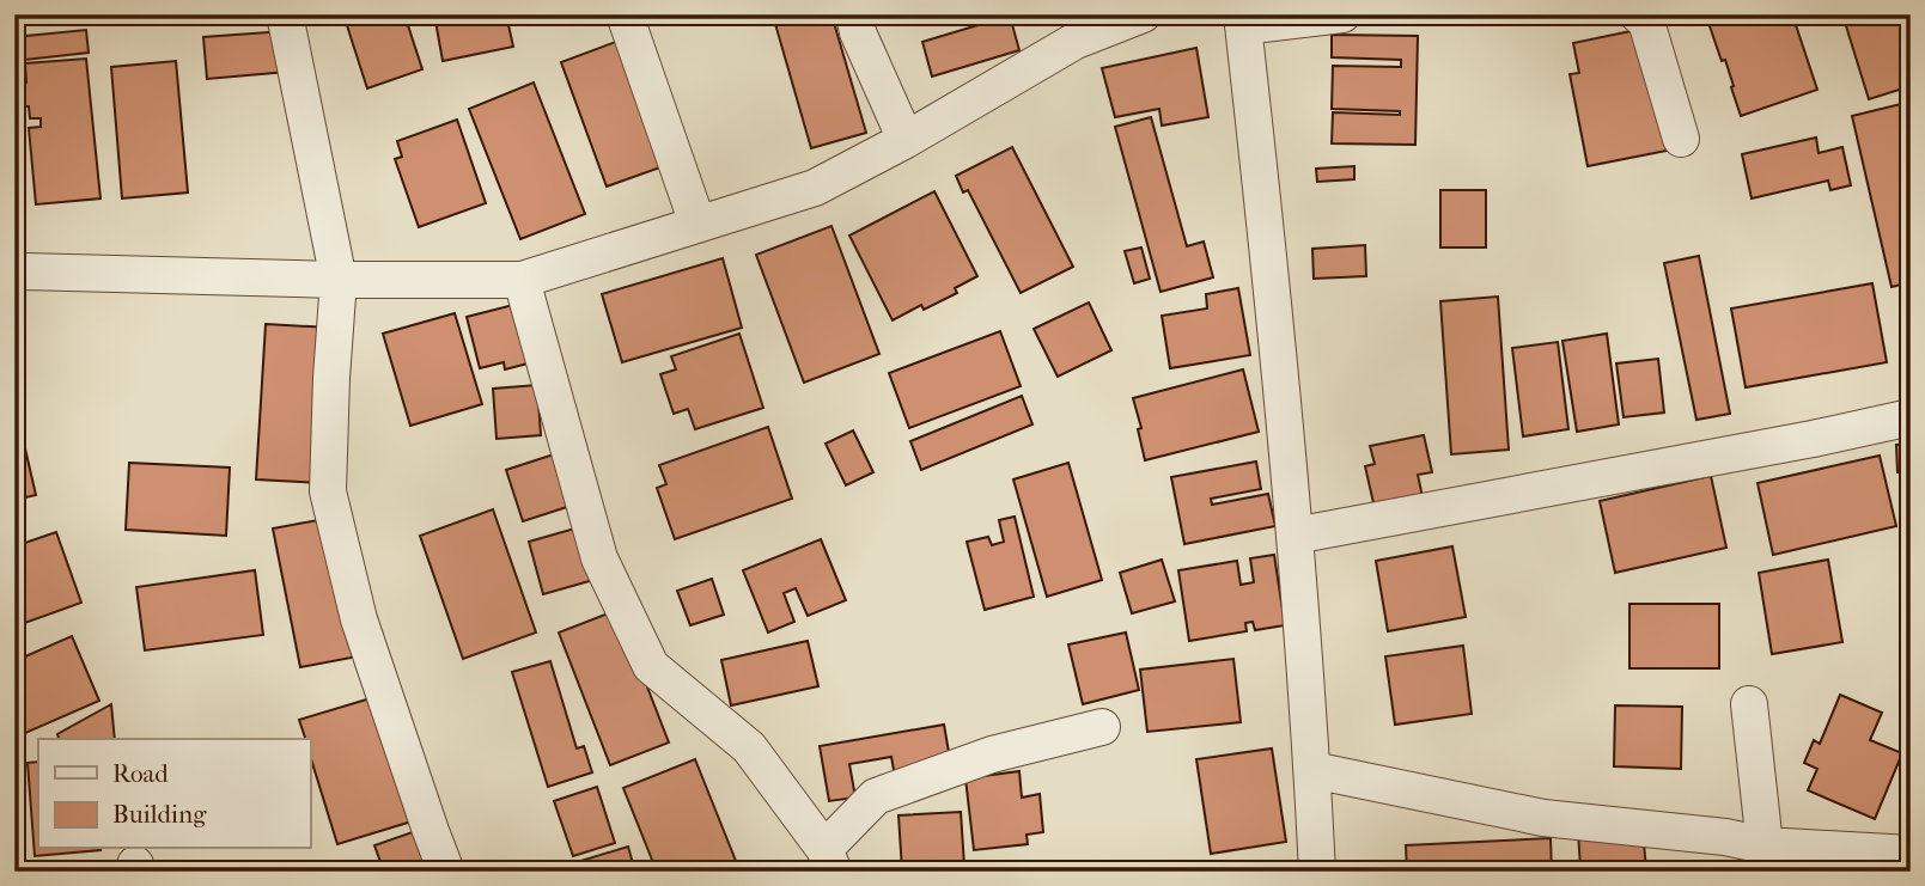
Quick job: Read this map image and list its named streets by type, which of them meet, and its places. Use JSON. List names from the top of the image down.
{
  "legend": ["Road", "Building"]
}
